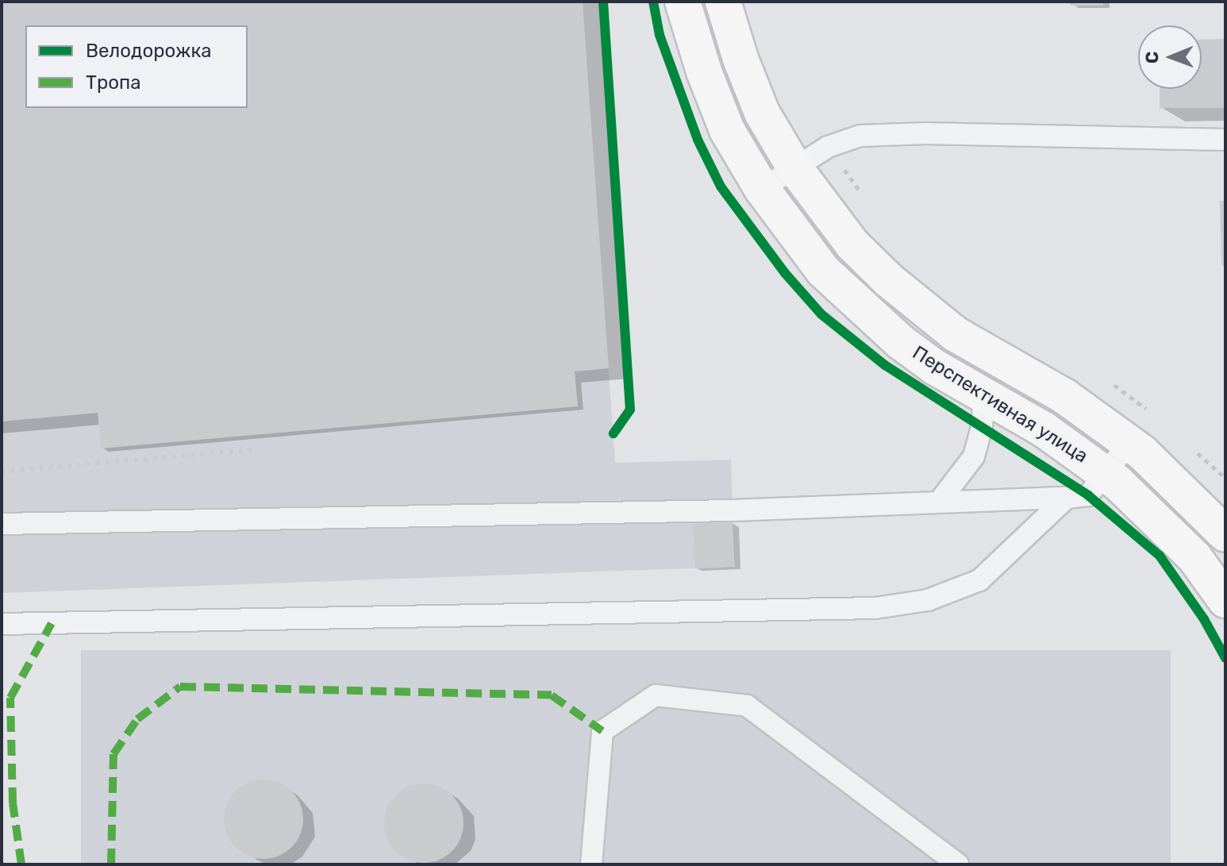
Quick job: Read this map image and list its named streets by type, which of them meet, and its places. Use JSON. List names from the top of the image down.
{
  "streets": {
    "main road": ["Перспективная улица"]
  },
  "legend": ["Велодорожка", "Тропа"],
  "north": "left"
}
